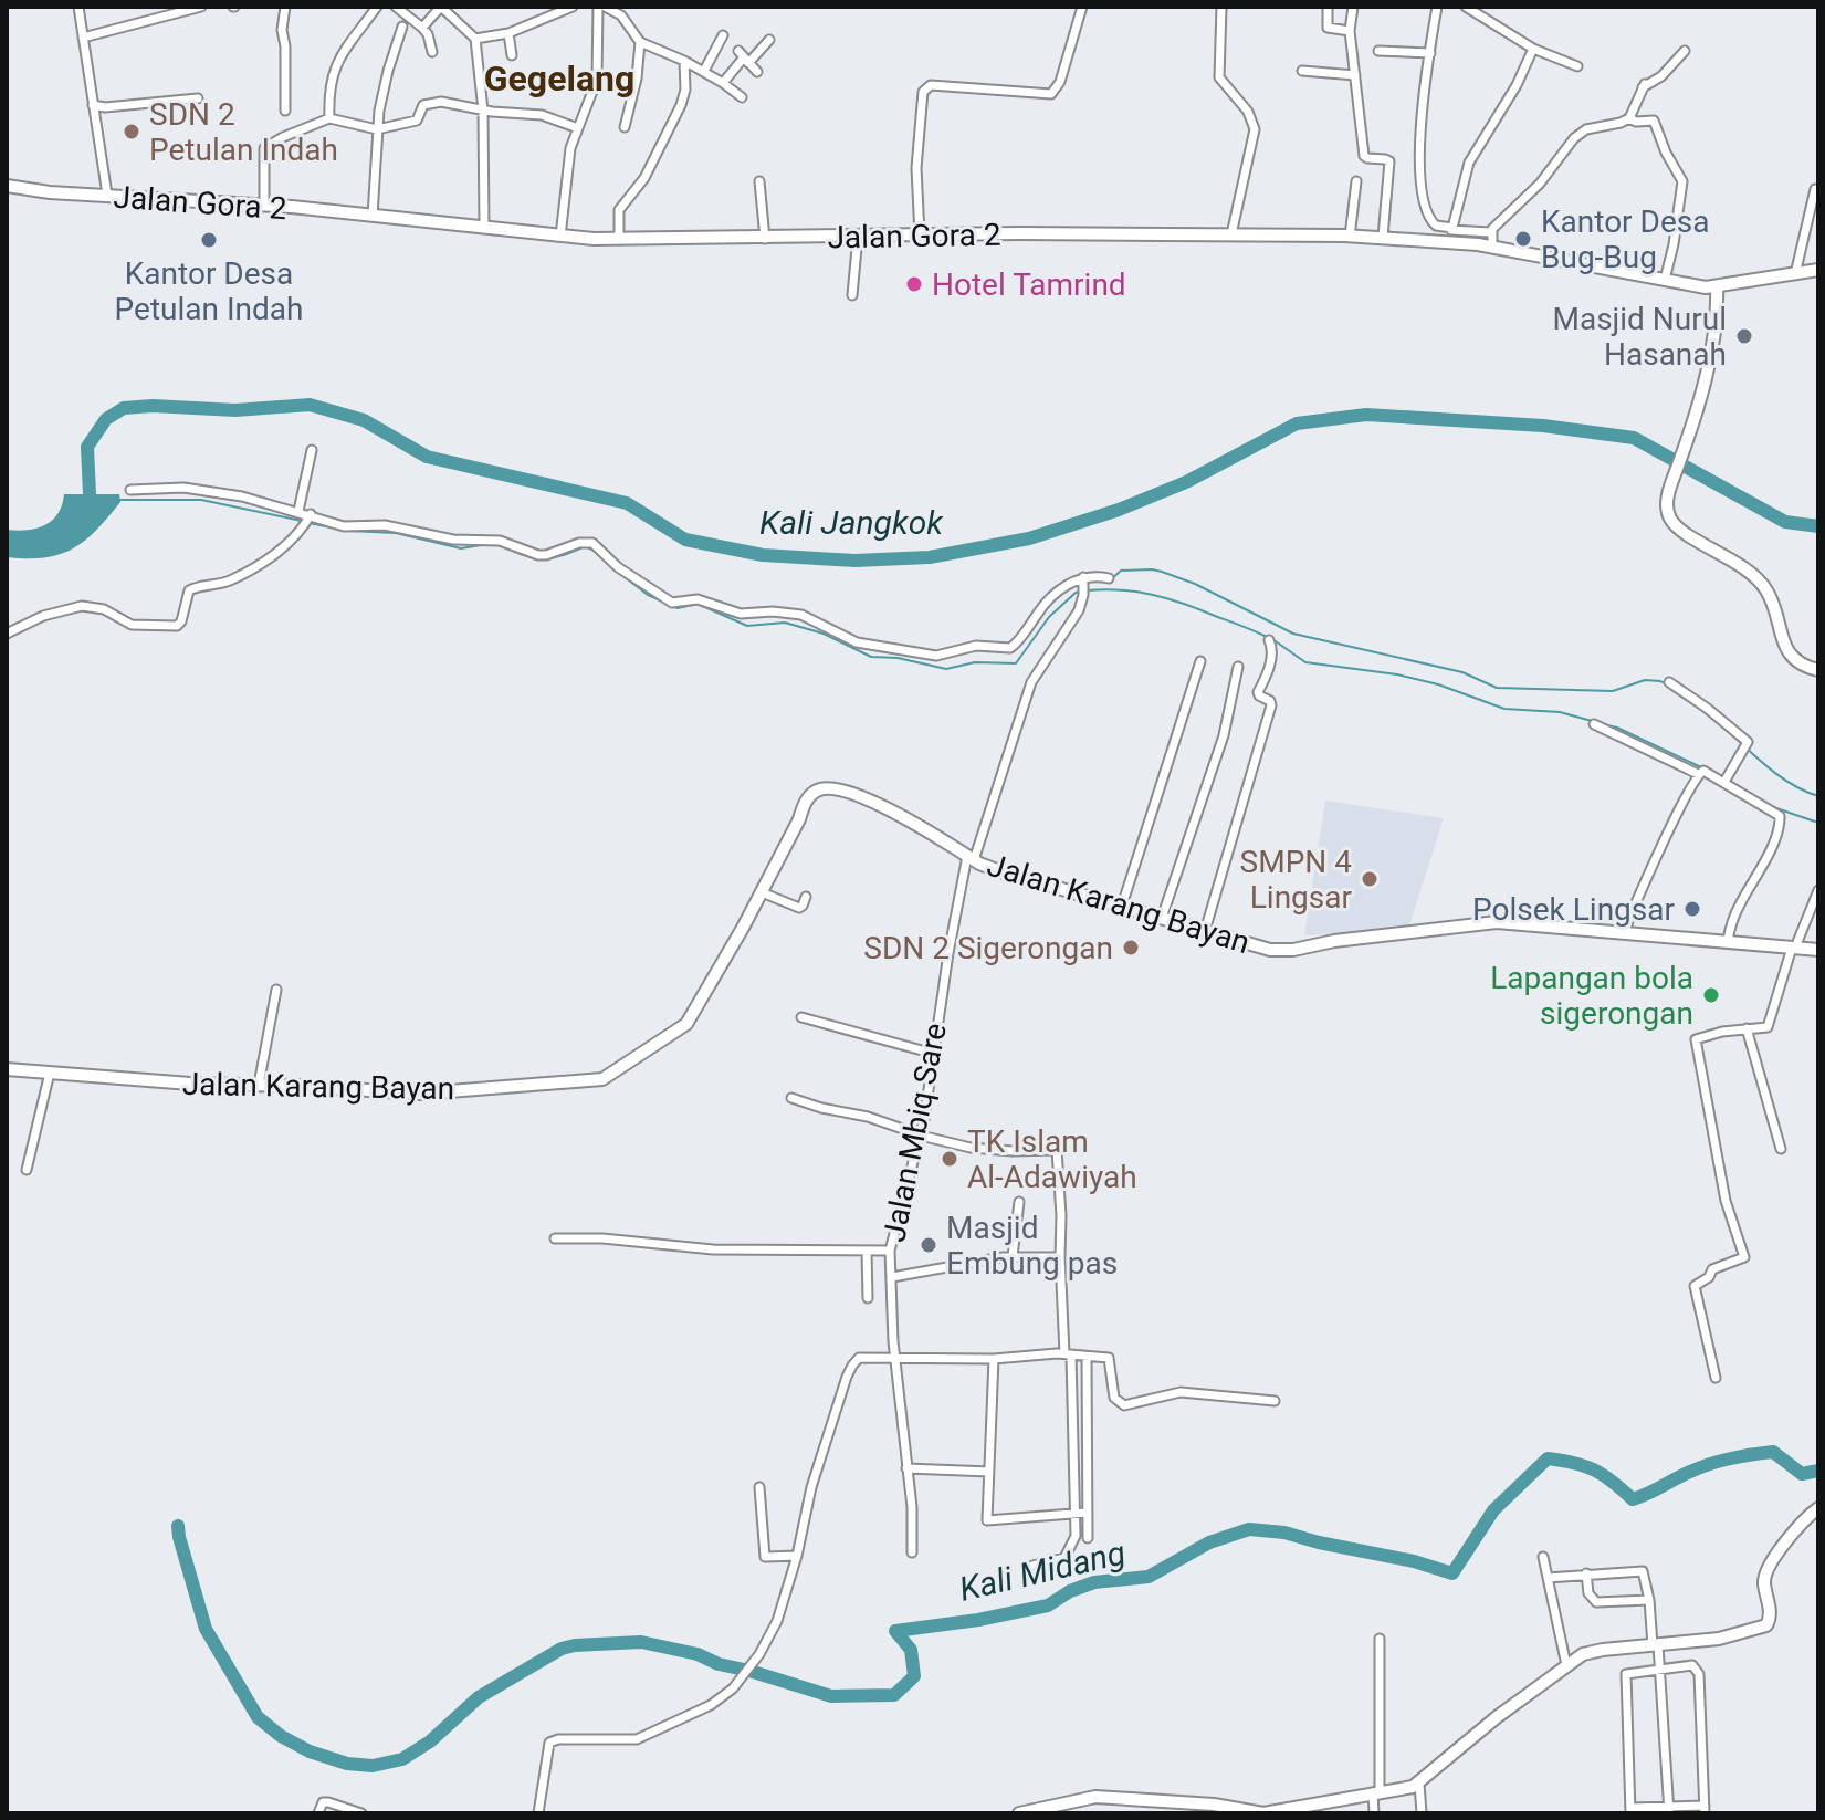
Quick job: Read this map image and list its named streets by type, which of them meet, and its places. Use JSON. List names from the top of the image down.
{
  "streets": {
    "street": ["Jalan Gora 2", "Jalan Karang Bayan", "Jalan Mbiq Sare"]
  },
  "crossings": [
    ["Jalan Karang Bayan", "Jalan Mbiq Sare"]
  ],
  "districts": ["Gegelang"],
  "water": ["Kali Jangkok", "Kali Midang"],
  "places": [
    "SDN 2 Petulan Indah",
    "Kantor Desa Bug-Bug",
    "Kantor Desa Petulan Indah",
    "Hotel Tamrind",
    "Masjid Nurul Hasanah",
    "SMPN 4 Lingsar",
    "Polsek Lingsar",
    "SDN 2 Sigerongan",
    "Lapangan bola sigerongan",
    "TK Islam Al-Adawiyah",
    "Masjid Embung pas"
  ]
}
